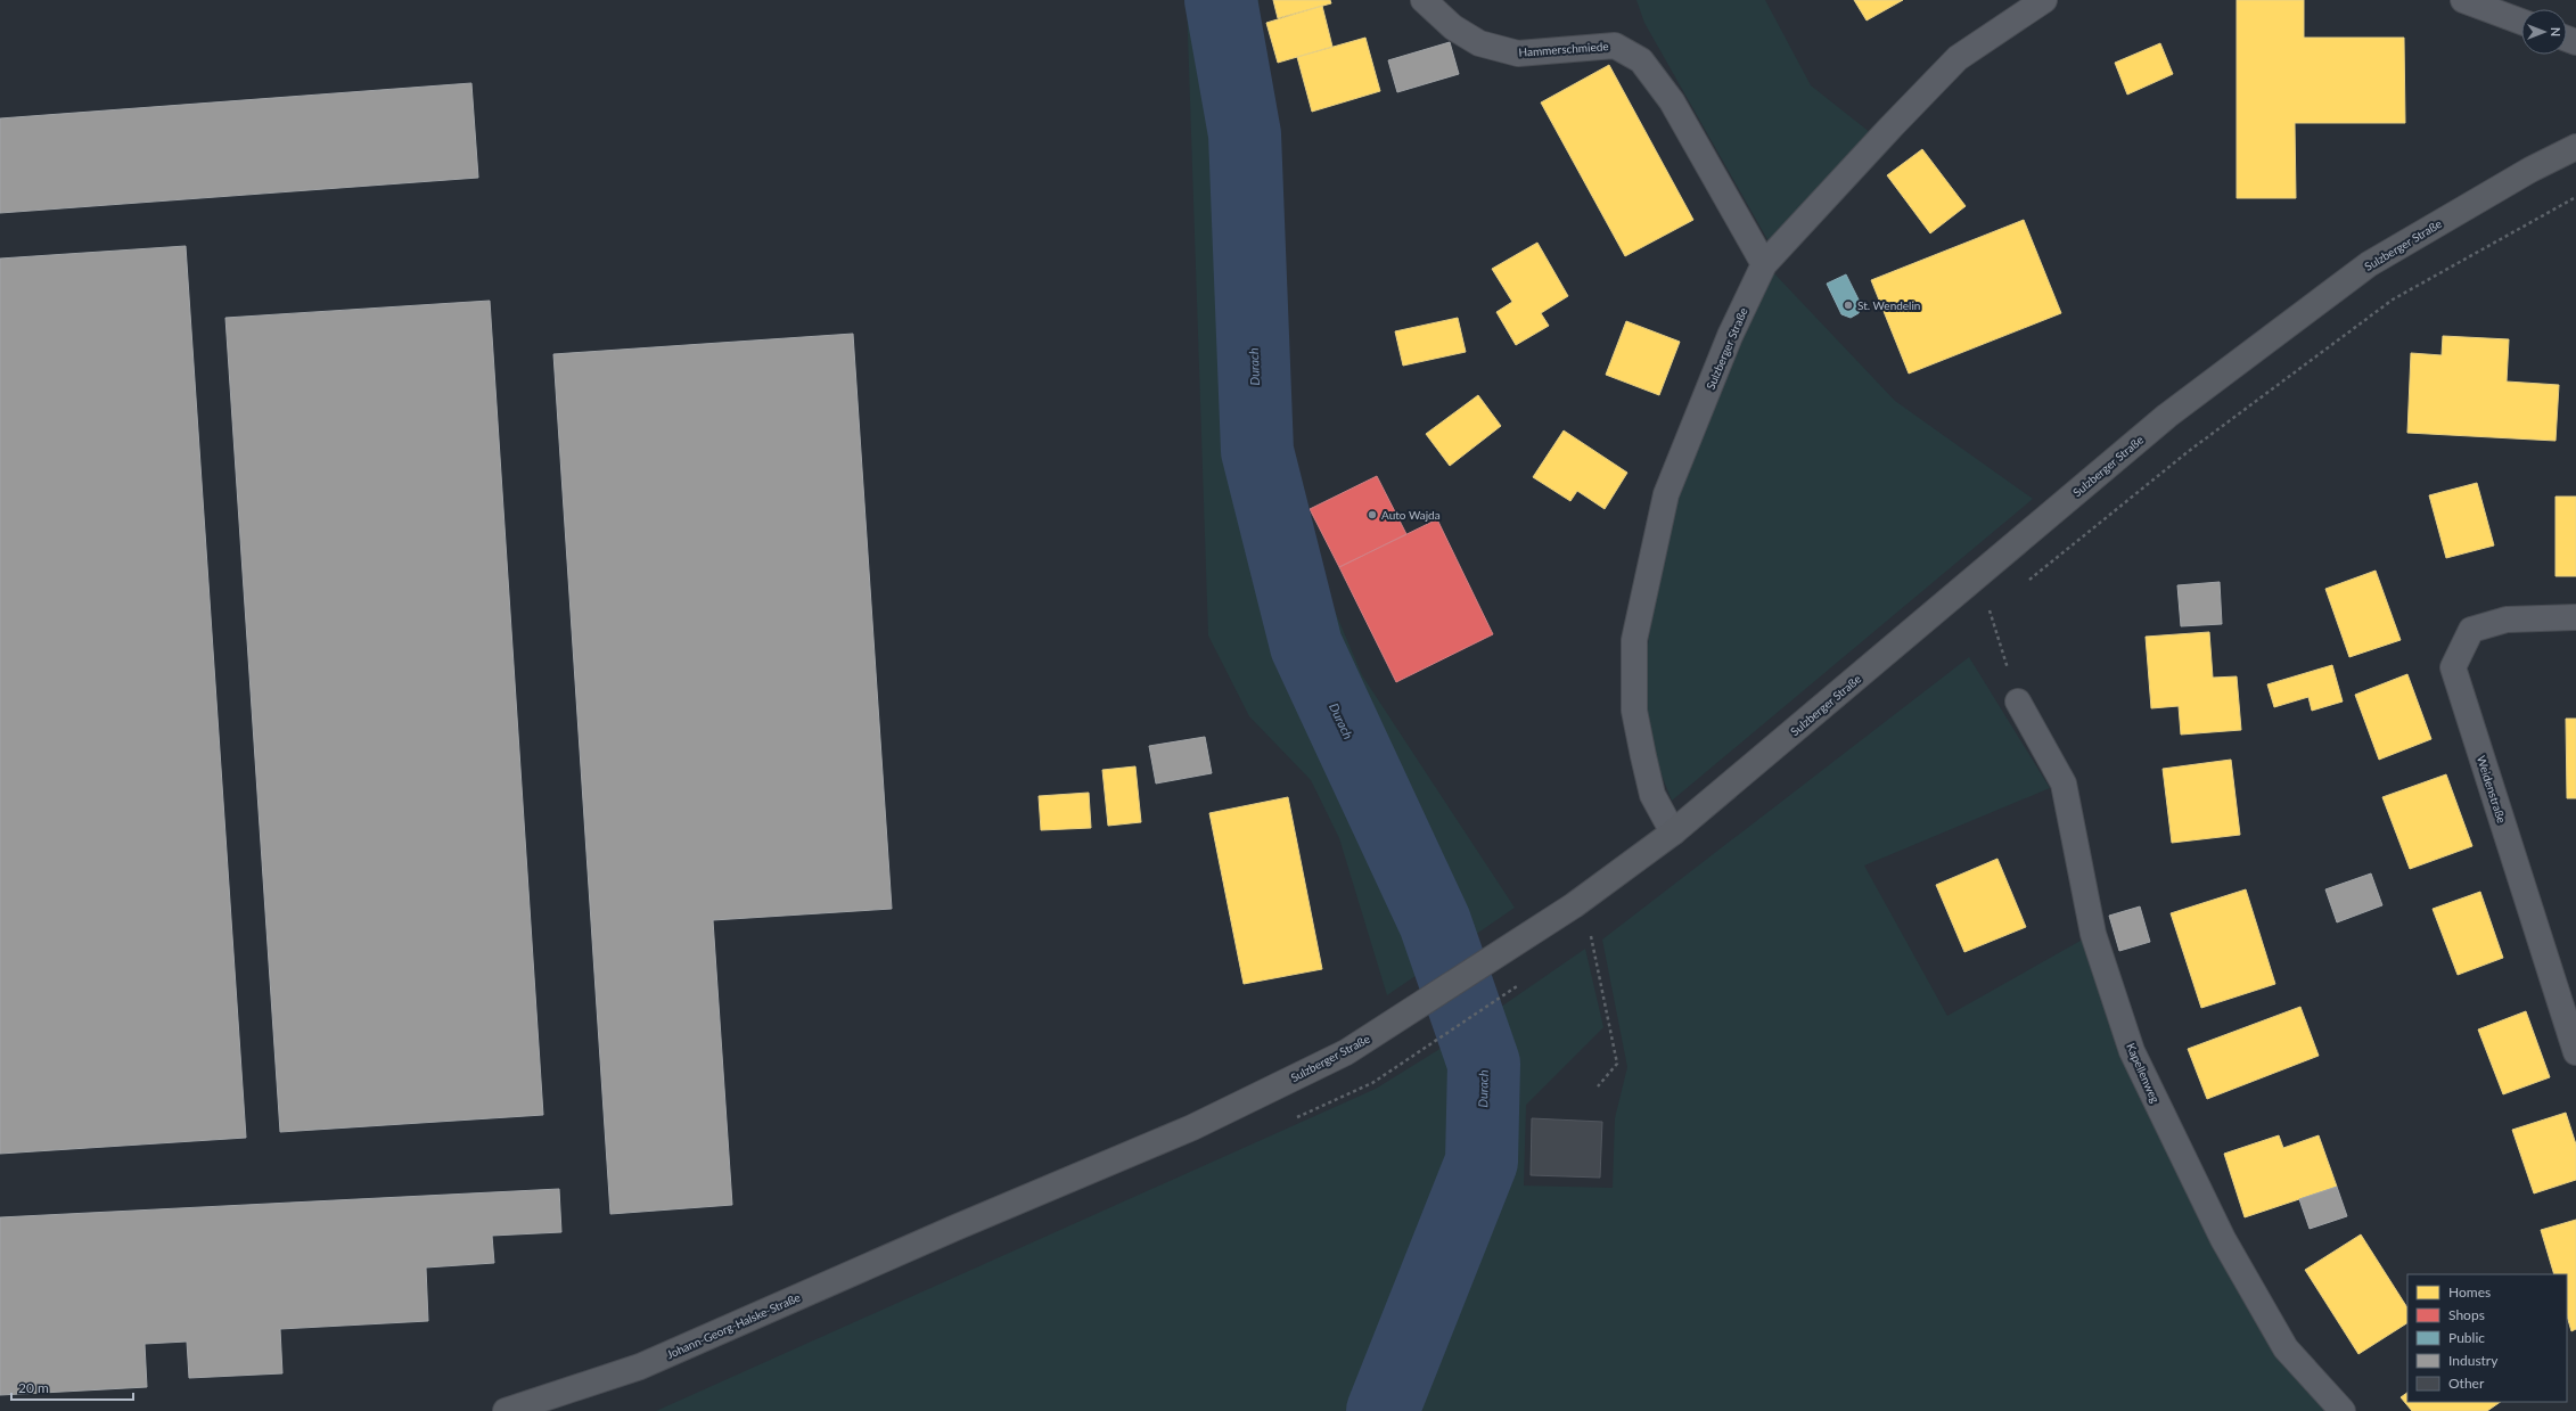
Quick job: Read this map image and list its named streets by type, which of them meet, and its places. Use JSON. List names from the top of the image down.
{
  "streets": {
    "street": [
      "Hammerschmiede",
      "Sulzberger Straße",
      "Weidenstraße",
      "Kapellenweg",
      "Johann-Georg-Halske-Straße"
    ]
  },
  "crossings": [
    ["Hammerschmiede", "Sulzberger Straße"],
    ["Sulzberger Straße", "Johann-Georg-Halske-Straße"]
  ],
  "water": ["Durach"],
  "places": ["St. Wendelin", "Auto Wajda"],
  "legend": [
    "Homes",
    "Shops",
    "Public",
    "Industry",
    "Other"
  ],
  "scale_bar": "20 m",
  "north": "right"
}
